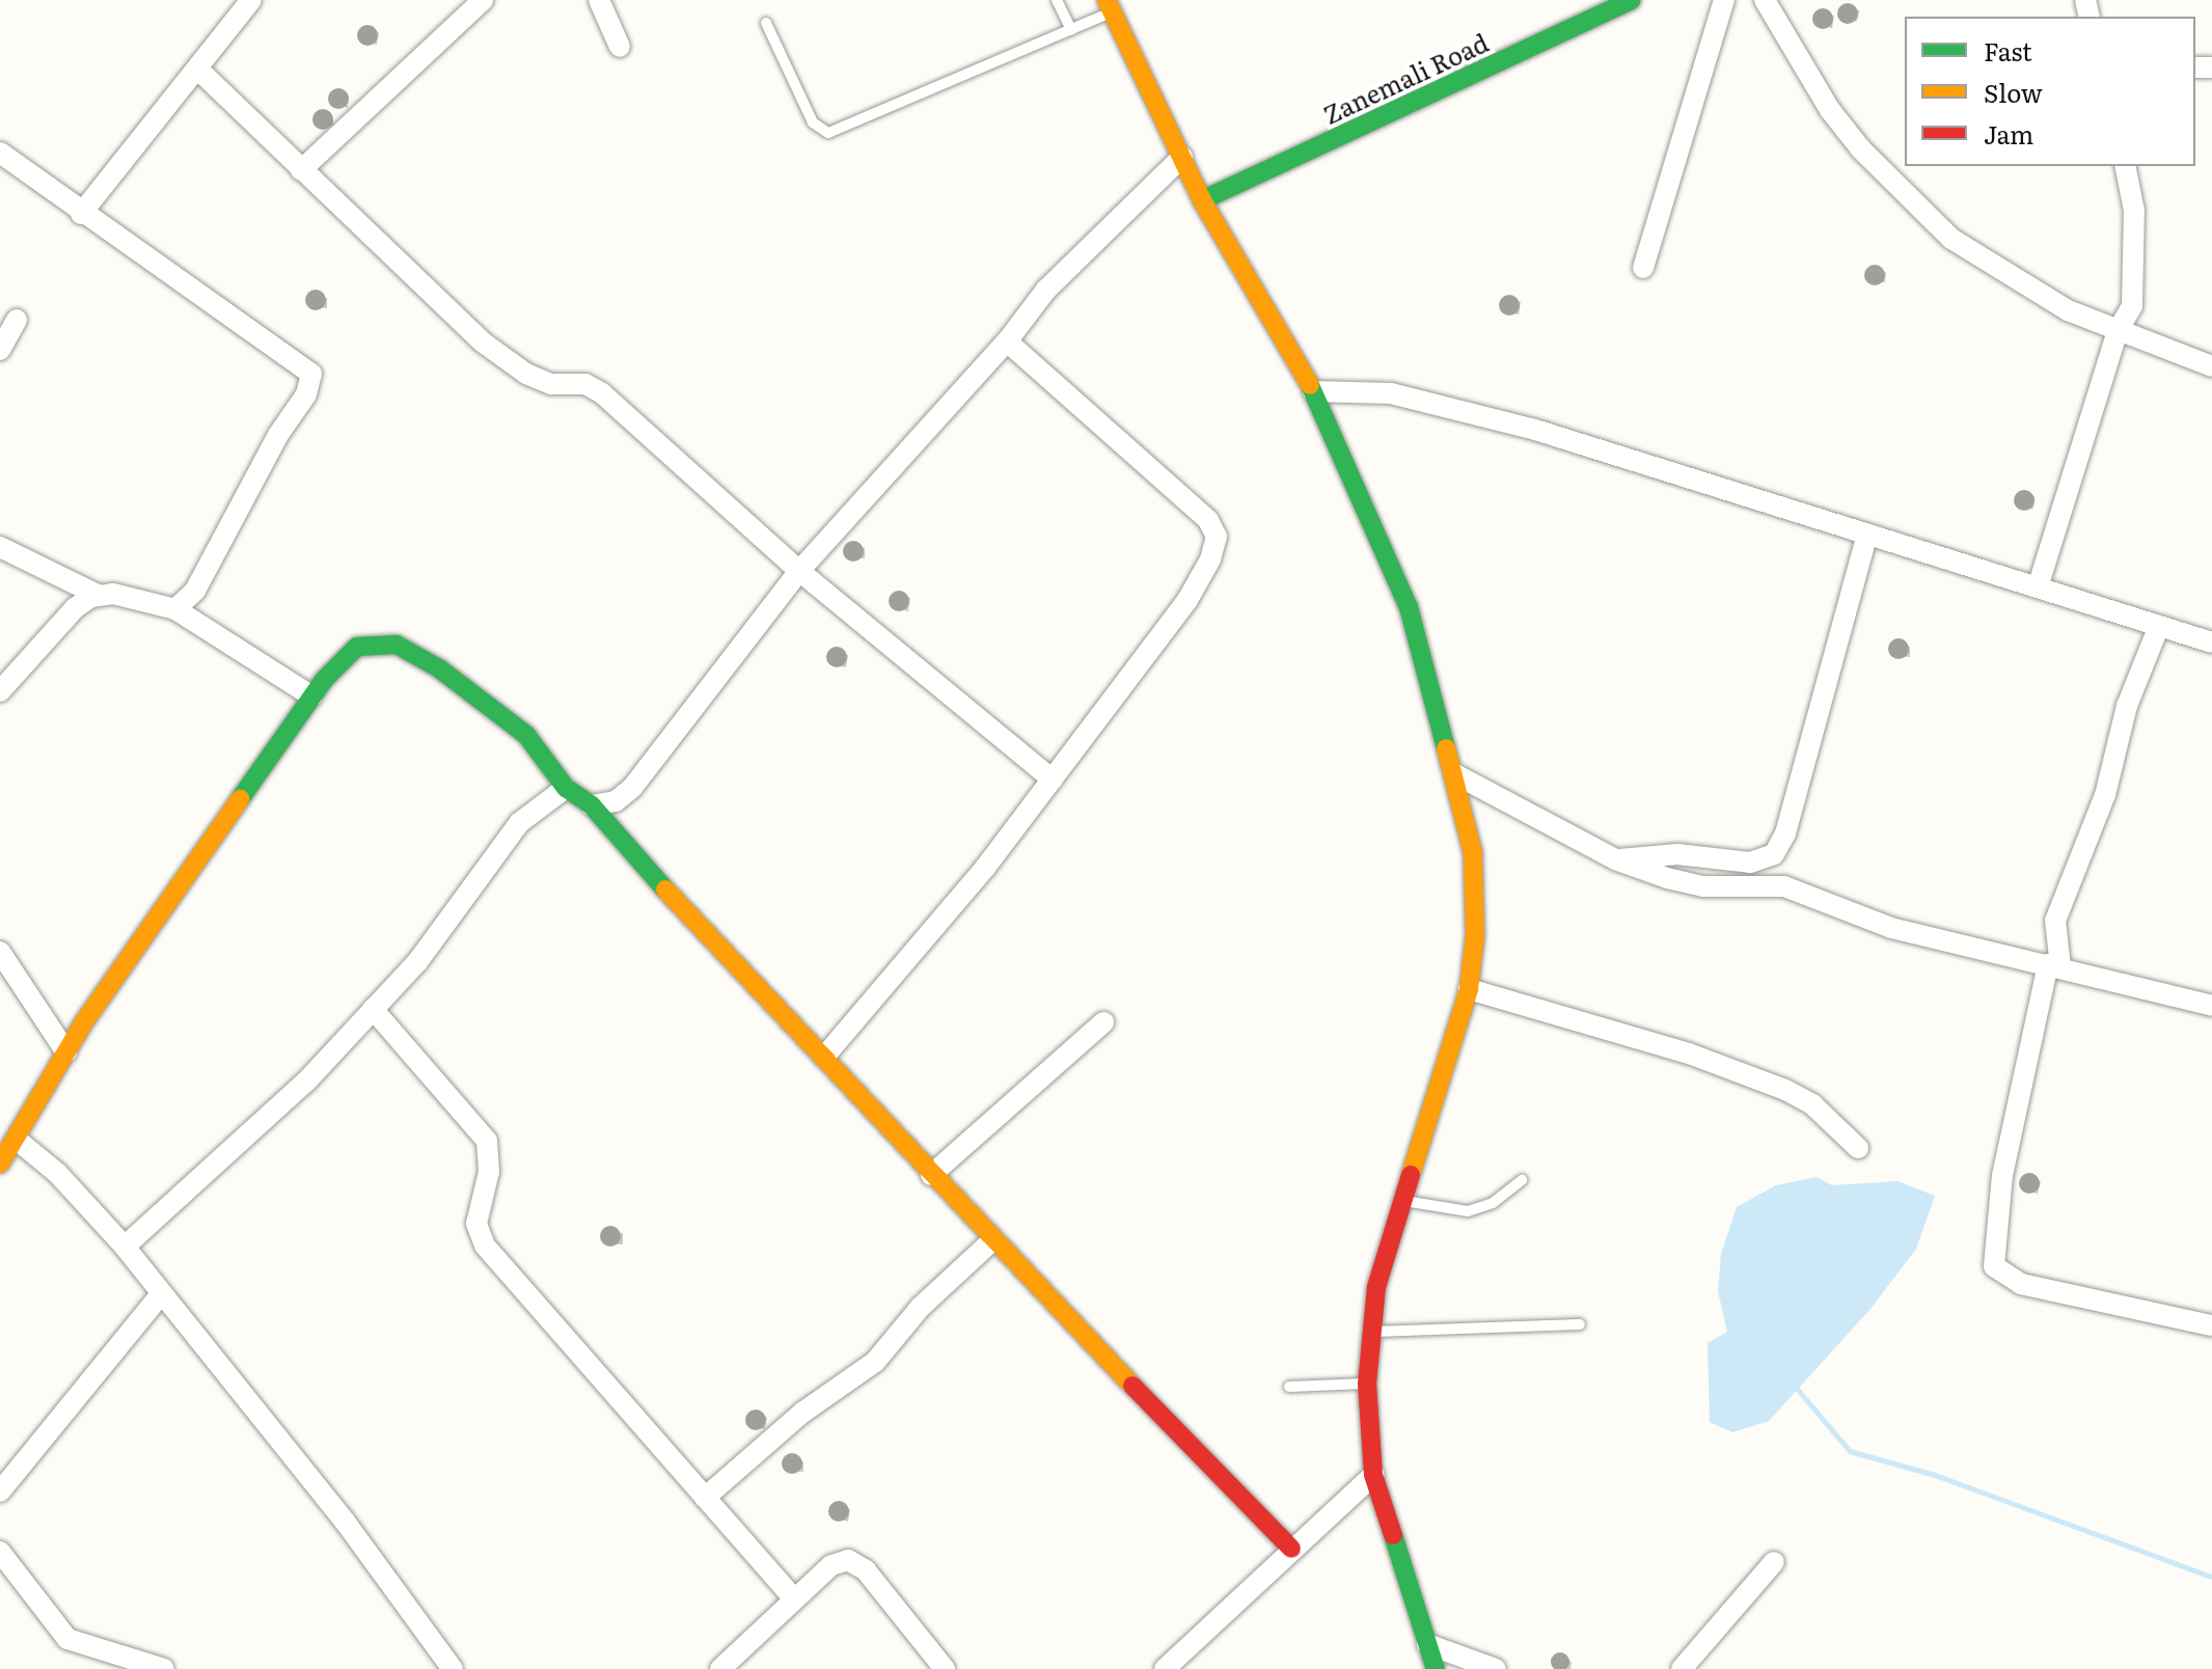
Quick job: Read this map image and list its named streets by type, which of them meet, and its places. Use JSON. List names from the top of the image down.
{
  "streets": {
    "street": ["Zanemali Road"]
  },
  "legend": ["Fast", "Slow", "Jam"]
}
